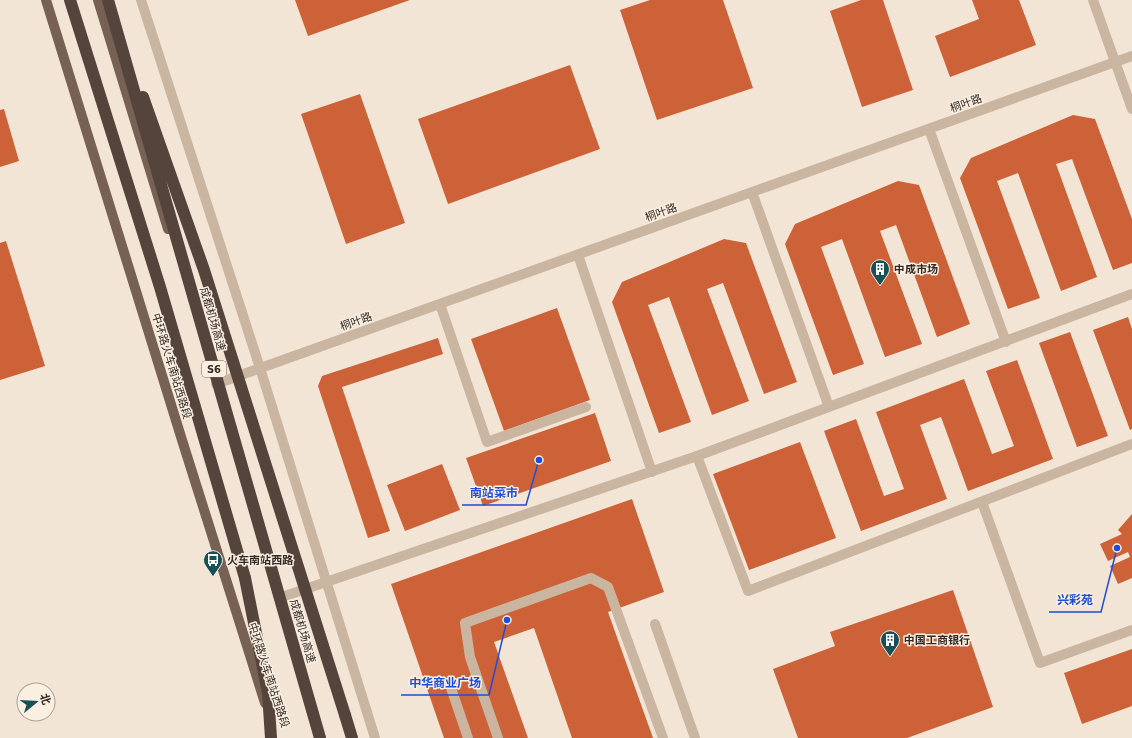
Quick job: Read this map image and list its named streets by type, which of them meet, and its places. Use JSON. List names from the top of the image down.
{
  "streets": {
    "highway": ["成都机场高速", "S6"],
    "main road": ["中环路火车南站西路段"],
    "street": ["桐叶路"]
  },
  "places": {
    "building": ["中成市场", "中国工商银行"],
    "other": ["南站菜市", "兴彩苑", "中华商业广场"],
    "bus stop": ["火车南站西路"]
  },
  "north": "right"
}
